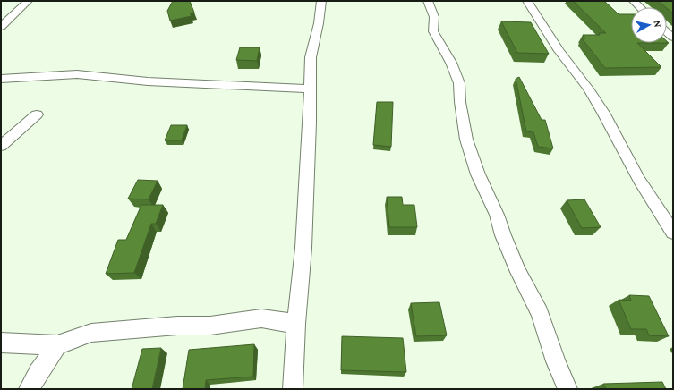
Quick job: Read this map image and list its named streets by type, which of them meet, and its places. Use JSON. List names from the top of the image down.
{
  "north": "right"
}
